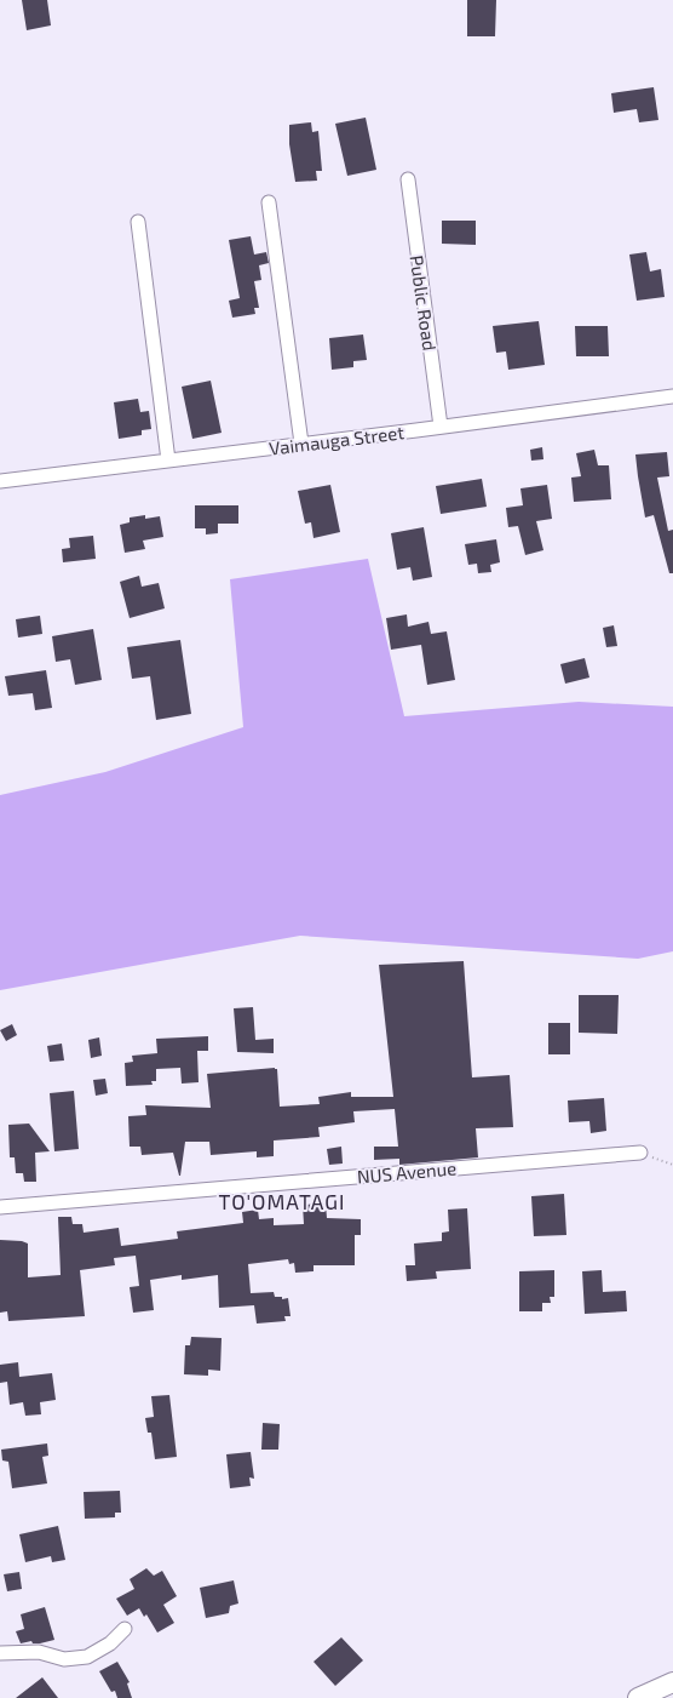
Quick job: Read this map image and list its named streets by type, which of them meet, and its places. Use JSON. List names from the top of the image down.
{
  "streets": {
    "street": ["Public Road", "Vaimauga Street", "NUS Avenue"]
  },
  "crossings": [
    ["Public Road", "Vaimauga Street"]
  ],
  "districts": ["TO'OMATAGI"]
}
